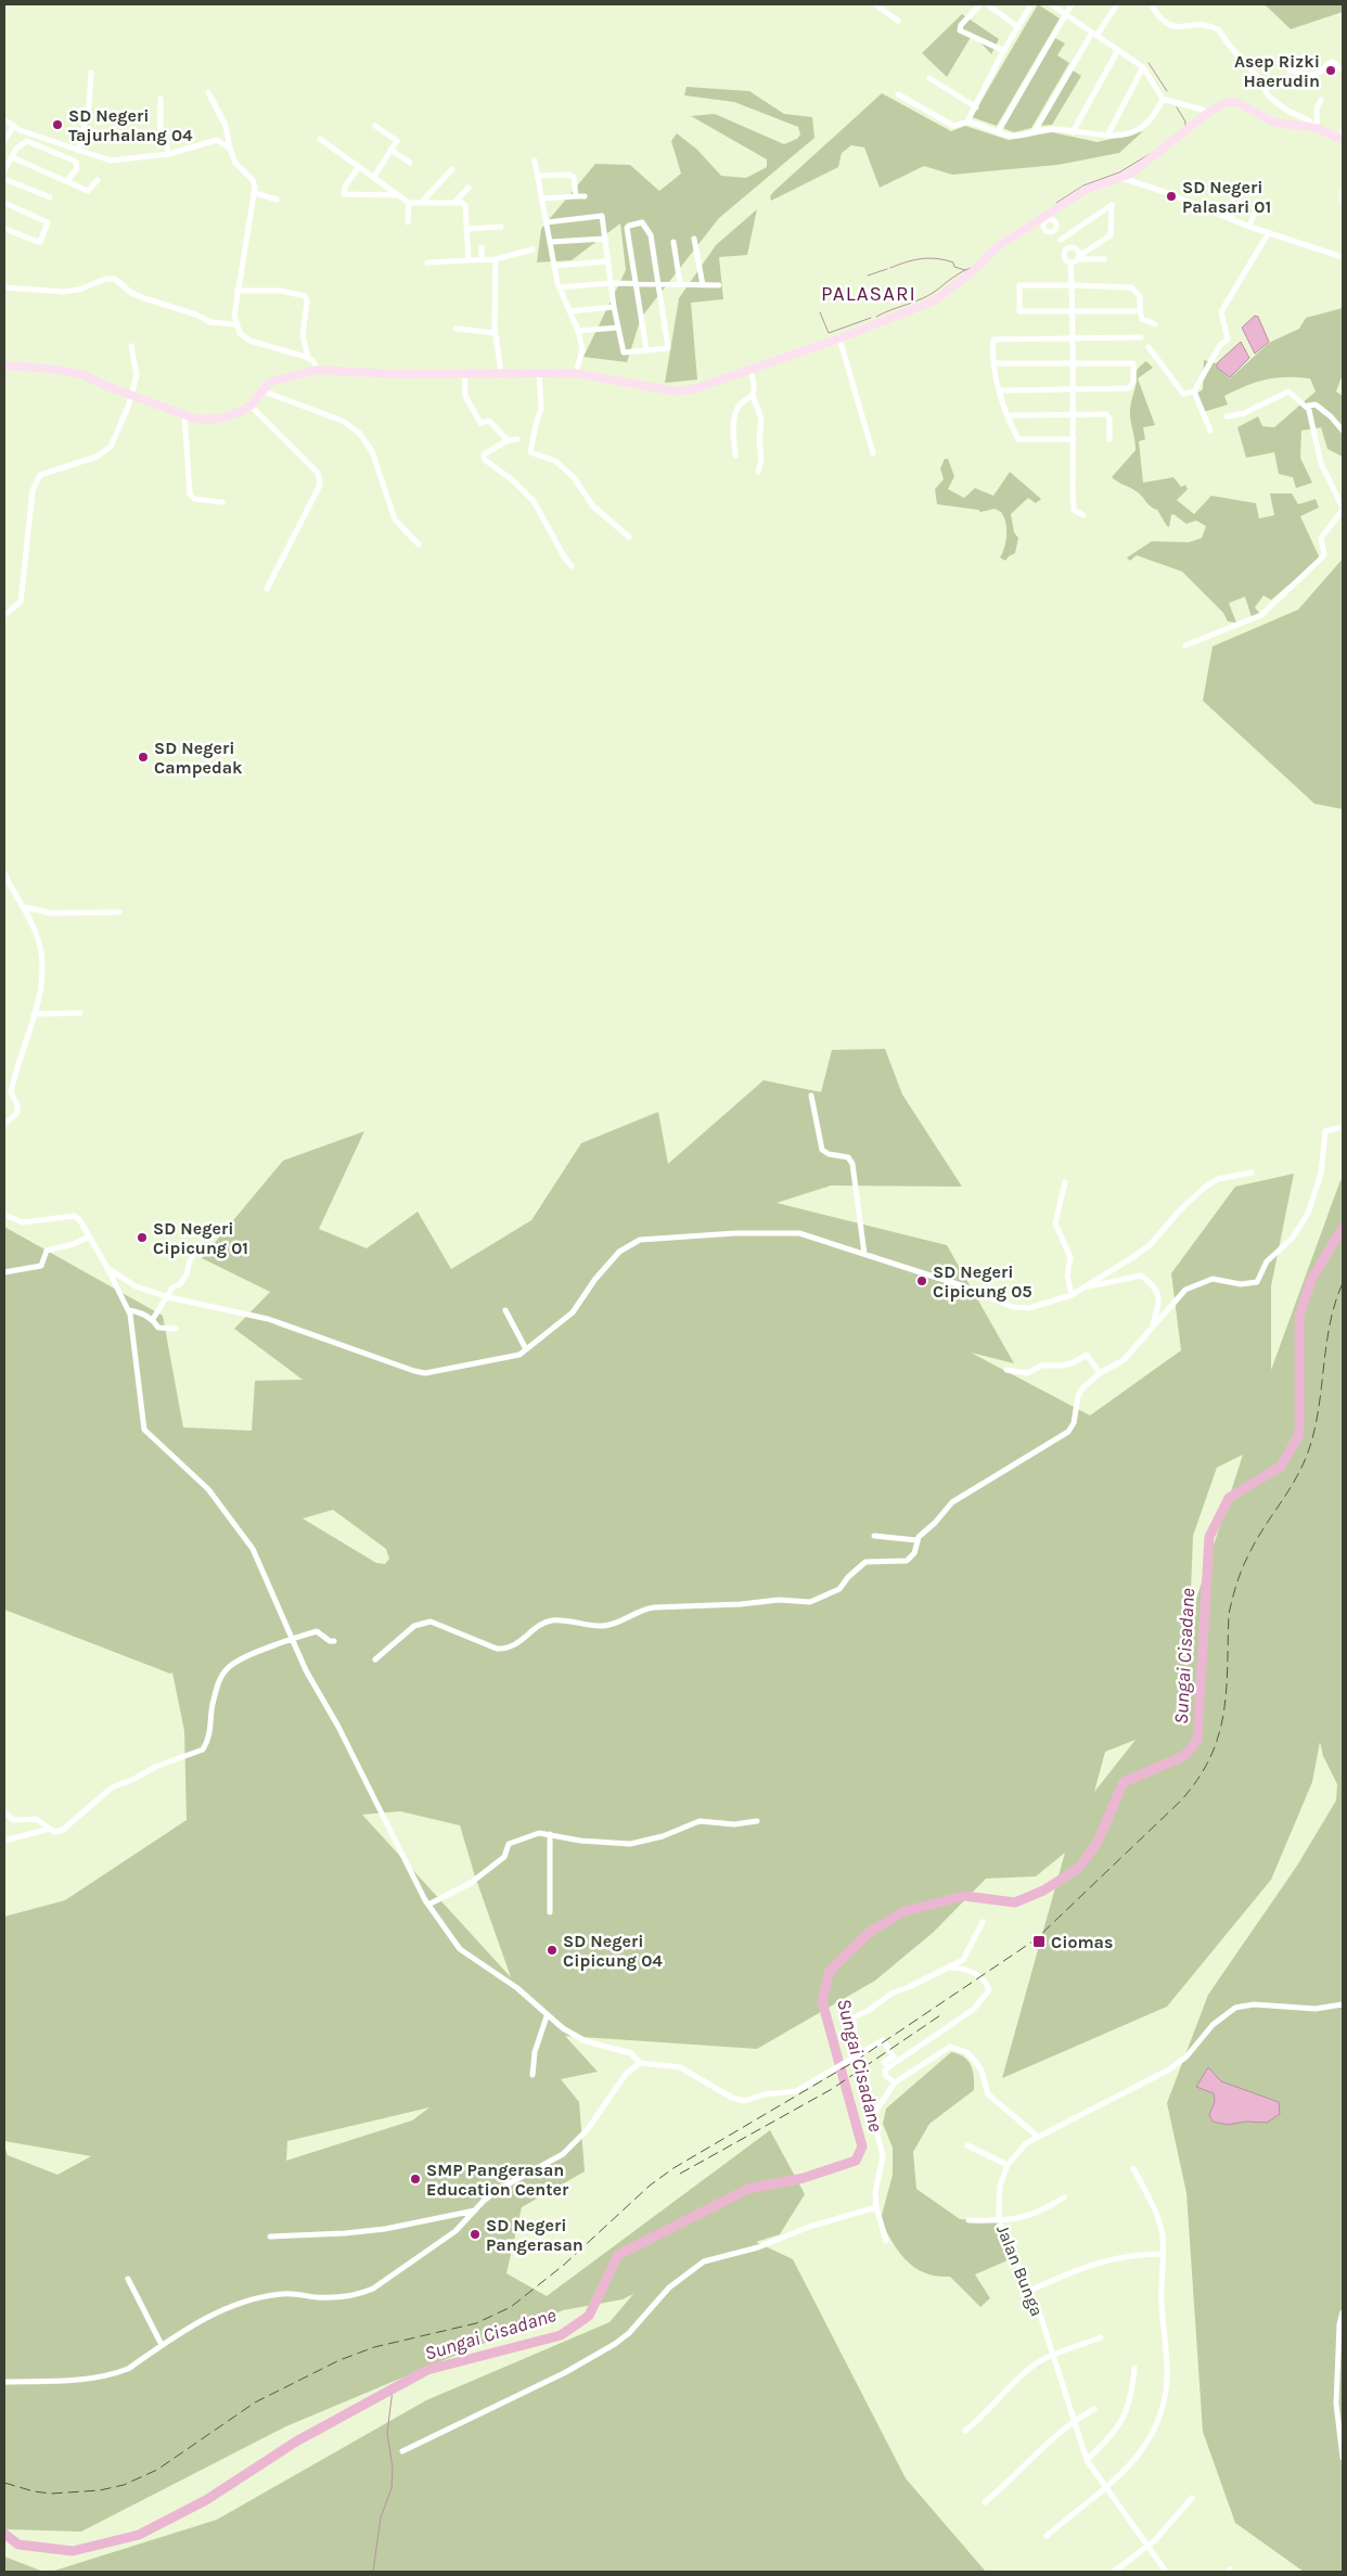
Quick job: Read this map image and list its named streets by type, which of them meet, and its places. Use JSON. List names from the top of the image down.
{
  "streets": {
    "street": ["Jalan Bunga"]
  },
  "districts": ["PALASARI"],
  "water": ["Sungai Cisadane"],
  "places": {
    "other": [
      "Asep Rizki Haerudin",
      "SD Negeri Tajurhalang 04",
      "SD Negeri Palasari 01",
      "SD Negeri Campedak",
      "SD Negeri Cipicung 01",
      "SD Negeri Cipicung 05",
      "SD Negeri Cipicung 04",
      "SMP Pangerasan Education Center",
      "SD Negeri Pangerasan"
    ],
    "transit": ["Ciomas"]
  }
}
